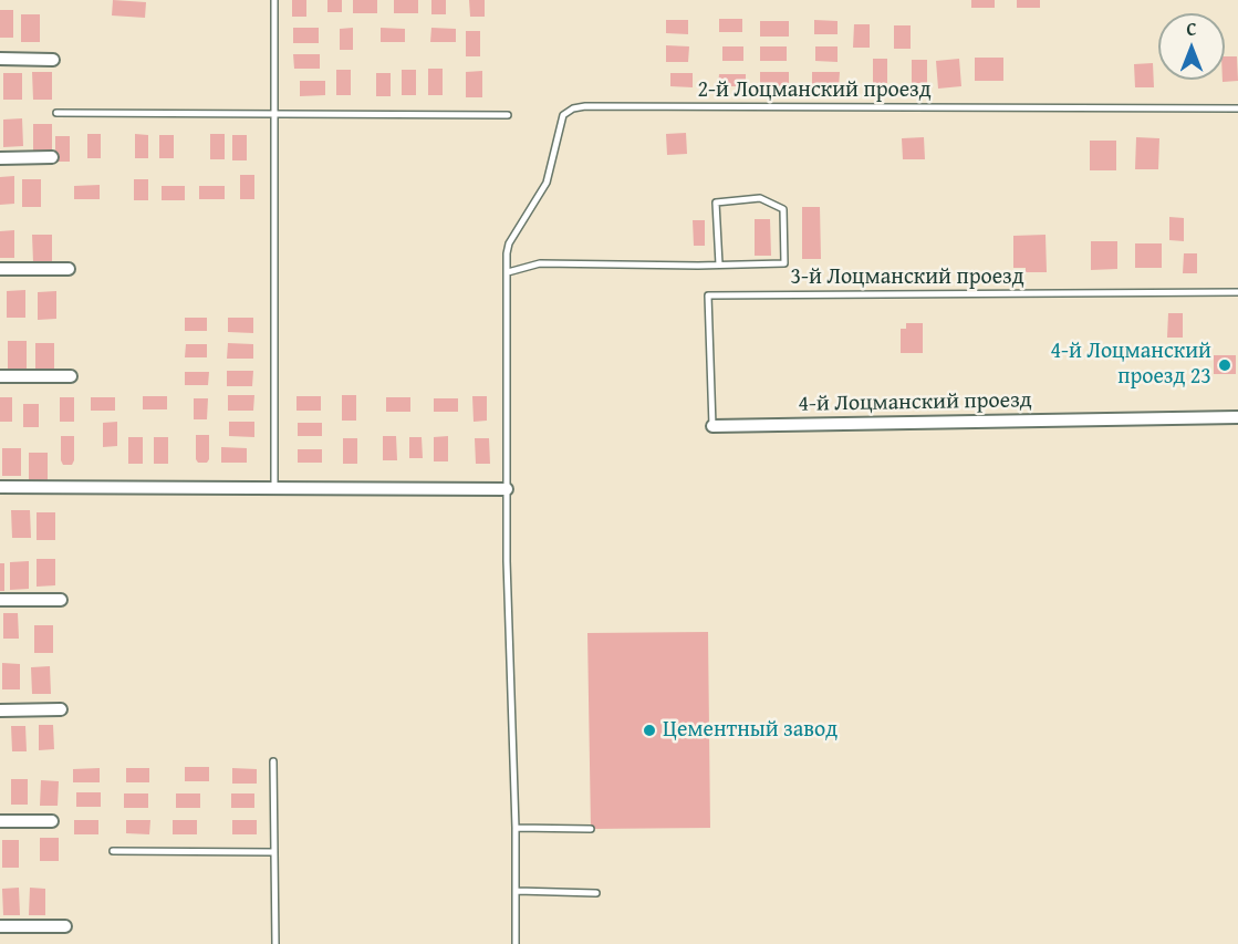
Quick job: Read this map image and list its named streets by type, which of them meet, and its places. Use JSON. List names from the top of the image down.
{
  "streets": {
    "street": ["4-й Лоцманский проезд"],
    "lane": ["2-й Лоцманский проезд", "3-й Лоцманский проезд"]
  },
  "crossings": [
    ["3-й Лоцманский проезд", "4-й Лоцманский проезд"]
  ],
  "places": ["4-й Лоцманский проезд 23", "Цементный завод"],
  "north": "top"
}
